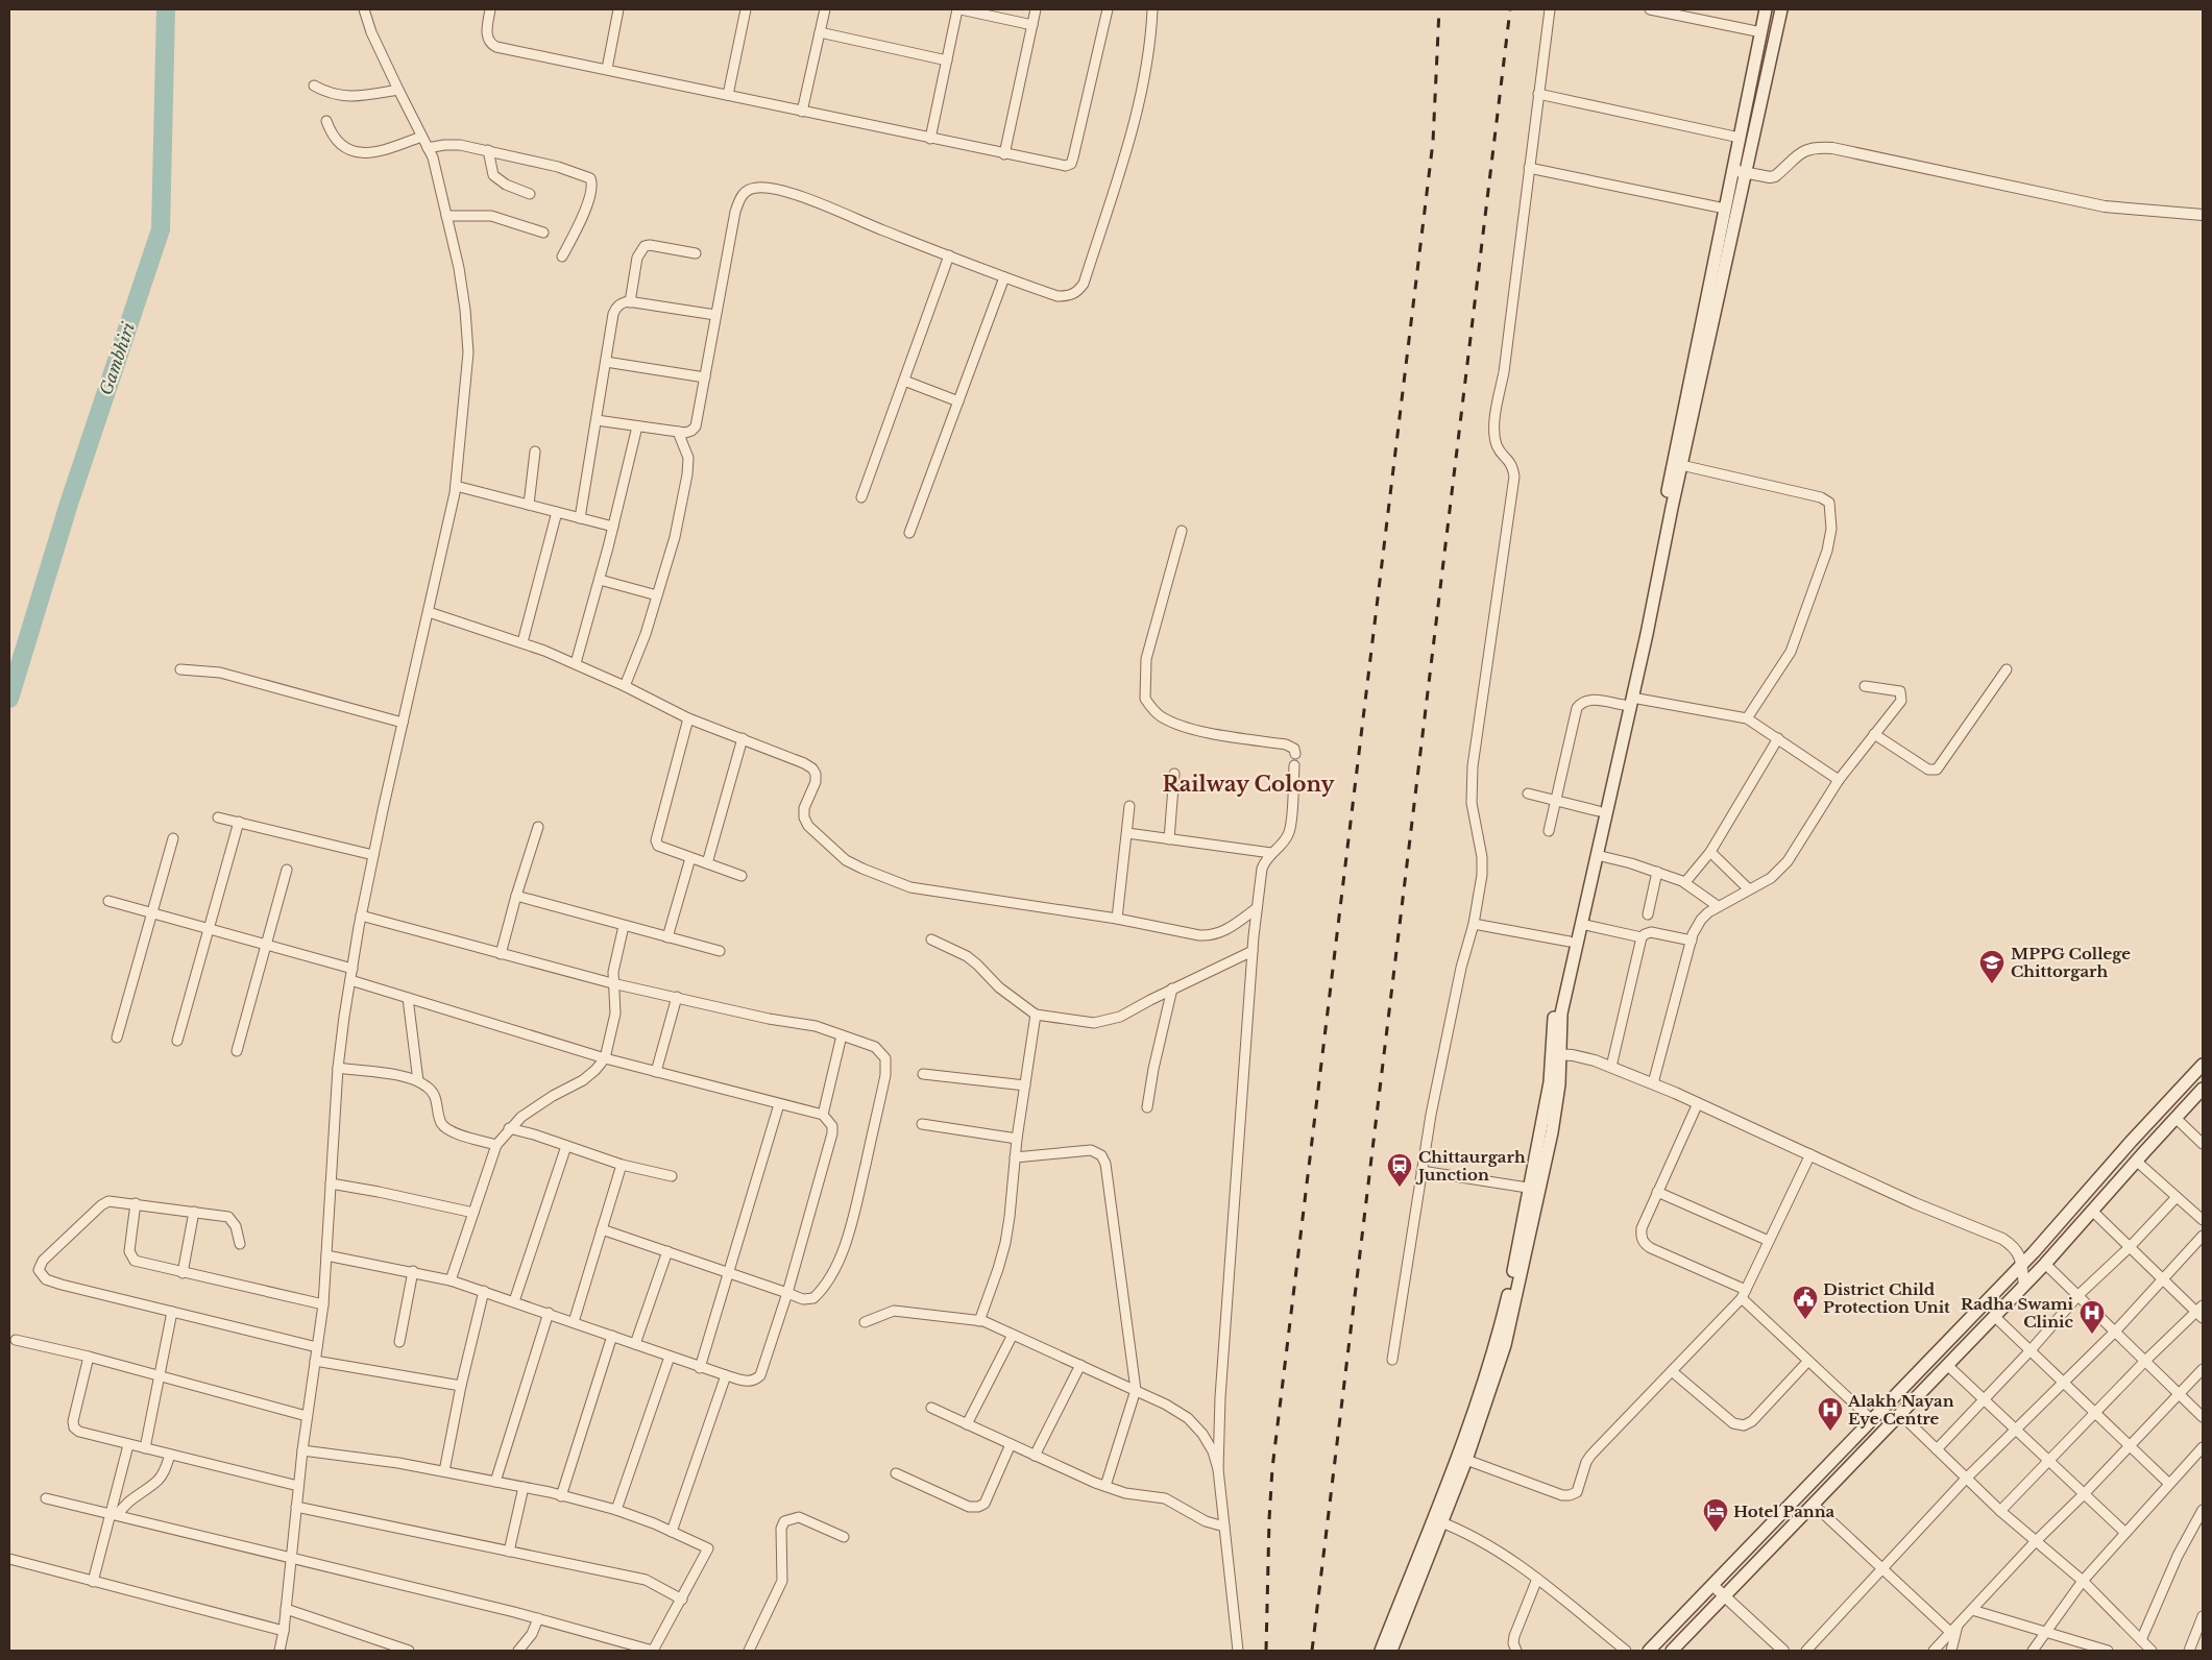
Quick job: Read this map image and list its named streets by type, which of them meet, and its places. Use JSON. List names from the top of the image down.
{
  "districts": ["Railway Colony"],
  "water": ["Gambhiri"],
  "places": {
    "school or university": ["MPPG College Chittorgarh"],
    "station": ["Chittaurgarh Junction"],
    "public building": ["District Child Protection Unit"],
    "hospital": ["Radha Swami Clinic", "Alakh Nayan Eye Centre"],
    "hotel": ["Hotel Panna"]
  }
}
